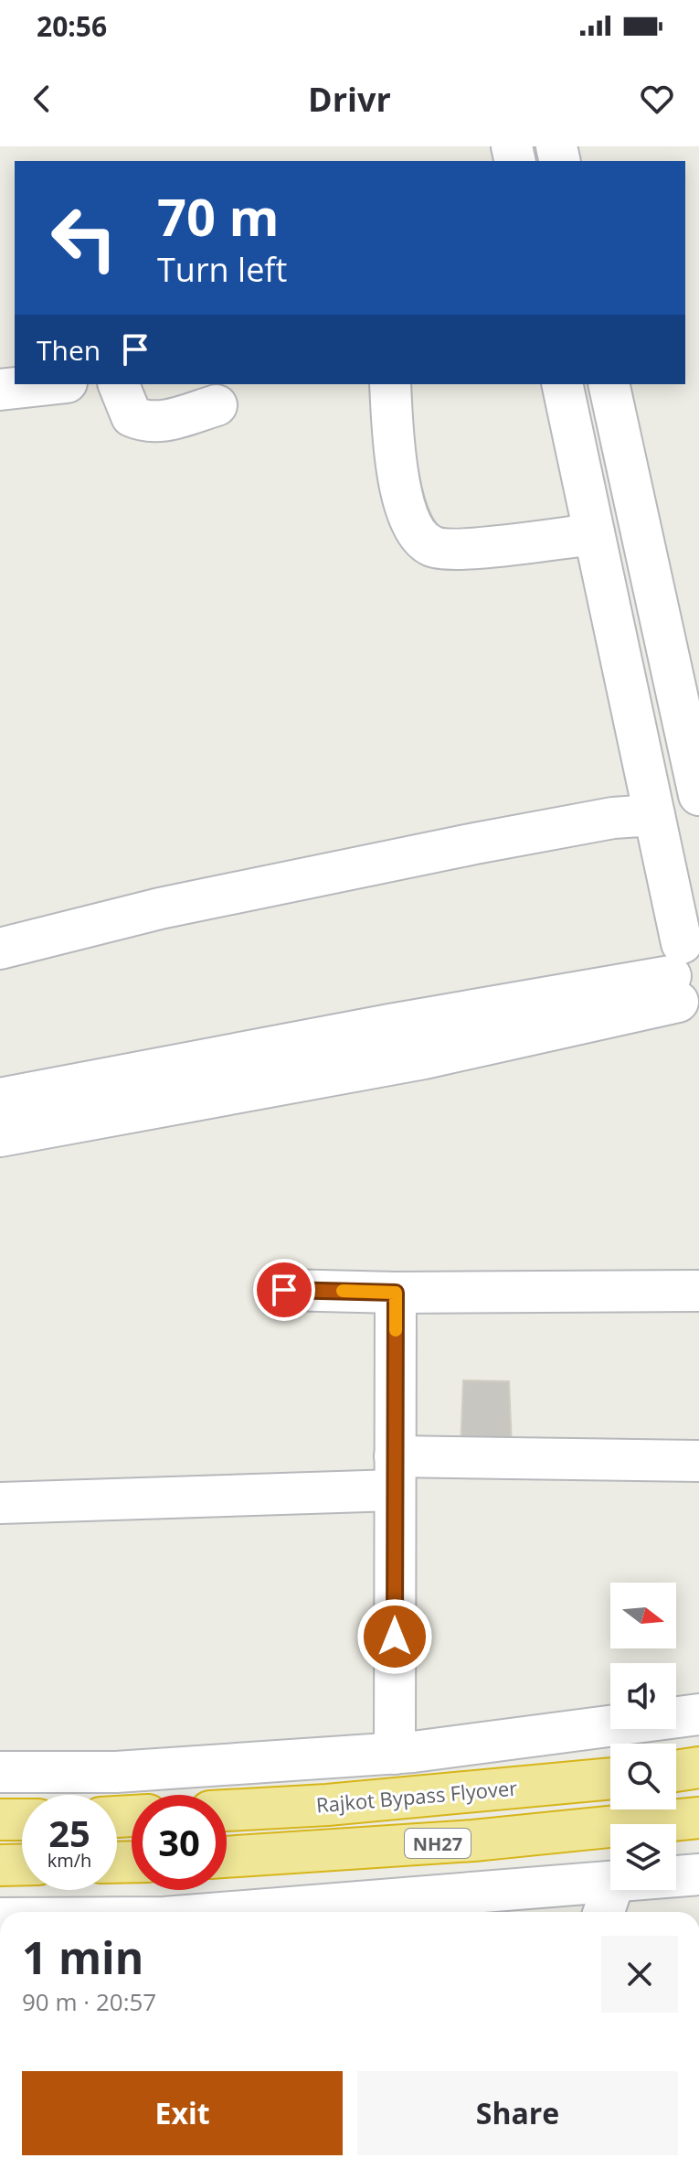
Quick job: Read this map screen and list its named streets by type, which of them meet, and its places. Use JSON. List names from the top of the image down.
{
  "streets": {
    "highway": ["Rajkot Bypass Flyover", "NH27"]
  },
  "north": "right",
  "page": {
    "status": "20:56",
    "header": "Drivr",
    "turn": ["70 m", "Turn left"],
    "then": "Then",
    "speed": "25 km/h",
    "limit": "30",
    "heading": ["1 min", "90 m · 20:57"],
    "buttons": ["Exit", "Share"]
  }
}
